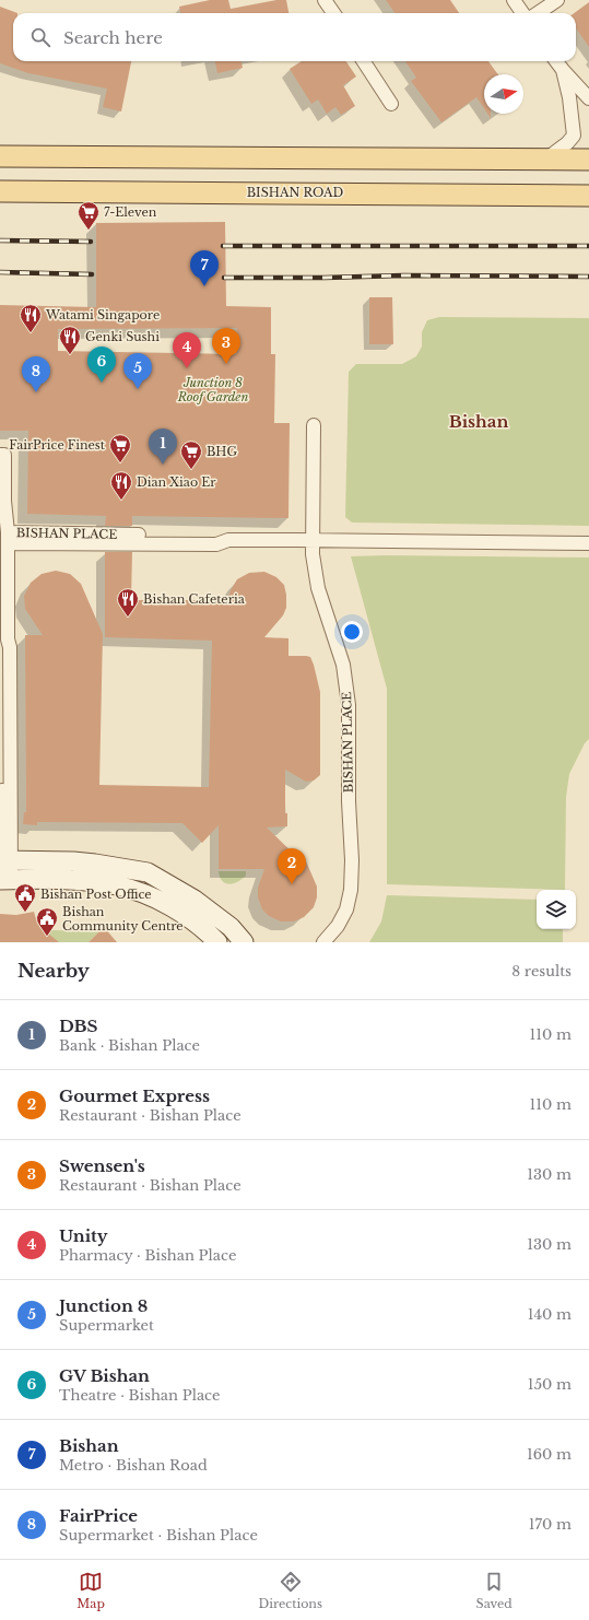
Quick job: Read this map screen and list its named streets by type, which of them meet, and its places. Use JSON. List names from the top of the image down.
{
  "streets": {
    "main road": ["BISHAN ROAD"],
    "street": ["BISHAN PLACE"]
  },
  "districts": ["Bishan"],
  "parks": ["Junction 8 Roof Garden"],
  "places": {
    "supermarket": ["7-Eleven", "FairPrice Finest", "BHG"],
    "restaurant": [
      "Watami Singapore",
      "Genki Sushi",
      "Dian Xiao Er",
      "Bishan Cafeteria"
    ],
    "public building": ["Bishan Post Office", "Bishan Community Centre"]
  },
  "north": "right",
  "page": {
    "search": "Search here",
    "pins": [
      "7",
      "3",
      "4",
      "6",
      "5",
      "8",
      "1",
      "2"
    ],
    "heading": ["Nearby", "8 results"],
    "list": [
      {
        "mark": "1",
        "name": "DBS",
        "note": "Bank · Bishan Place",
        "value": "110 m"
      },
      {
        "mark": "2",
        "name": "Gourmet Express",
        "note": "Restaurant · Bishan Place",
        "value": "110 m"
      },
      {
        "mark": "3",
        "name": "Swensen's",
        "note": "Restaurant · Bishan Place",
        "value": "130 m"
      },
      {
        "mark": "4",
        "name": "Unity",
        "note": "Pharmacy · Bishan Place",
        "value": "130 m"
      },
      {
        "mark": "5",
        "name": "Junction 8",
        "note": "Supermarket",
        "value": "140 m"
      },
      {
        "mark": "6",
        "name": "GV Bishan",
        "note": "Theatre · Bishan Place",
        "value": "150 m"
      },
      {
        "mark": "7",
        "name": "Bishan",
        "note": "Metro · Bishan Road",
        "value": "160 m"
      },
      {
        "mark": "8",
        "name": "FairPrice",
        "note": "Supermarket · Bishan Place",
        "value": "170 m"
      }
    ],
    "nav": ["Map", "Directions", "Saved"]
  }
}
